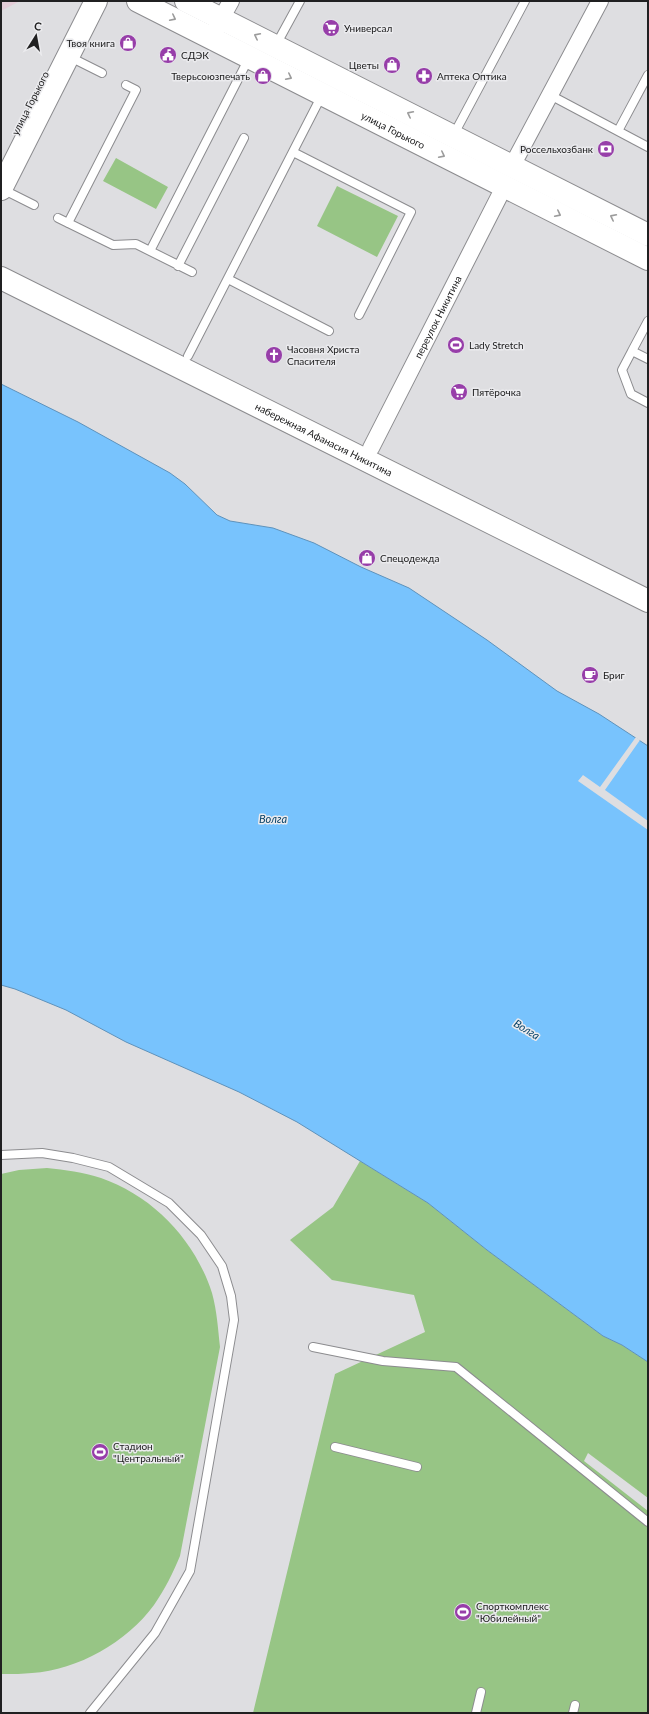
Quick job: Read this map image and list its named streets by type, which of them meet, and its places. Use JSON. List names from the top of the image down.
{
  "streets": {
    "main road": ["улица Горького", "набережная Афанасия Никитина"],
    "street": ["переулок Никитина"]
  },
  "crossings": [
    ["улица Горького", "переулок Никитина"],
    ["переулок Никитина", "набережная Афанасия Никитина"]
  ],
  "water": ["Волга"],
  "places": {
    "supermarket": ["Универсал", "Пятёрочка"],
    "shop": [
      "Твоя книга",
      "Цветы",
      "Тверьсоюзпечать",
      "Спецодежда"
    ],
    "public building": ["СДЭК"],
    "pharmacy": ["Аптека Оптика"],
    "bank": ["Россельхозбанк"],
    "sports": ["Lady Stretch", "Стадион \"Центральный\"", "Спорткомплекс \"Юбилейный\""],
    "church": ["Часовня Христа Спасителя"],
    "cafe": ["Бриг"]
  },
  "north": "top"
}
